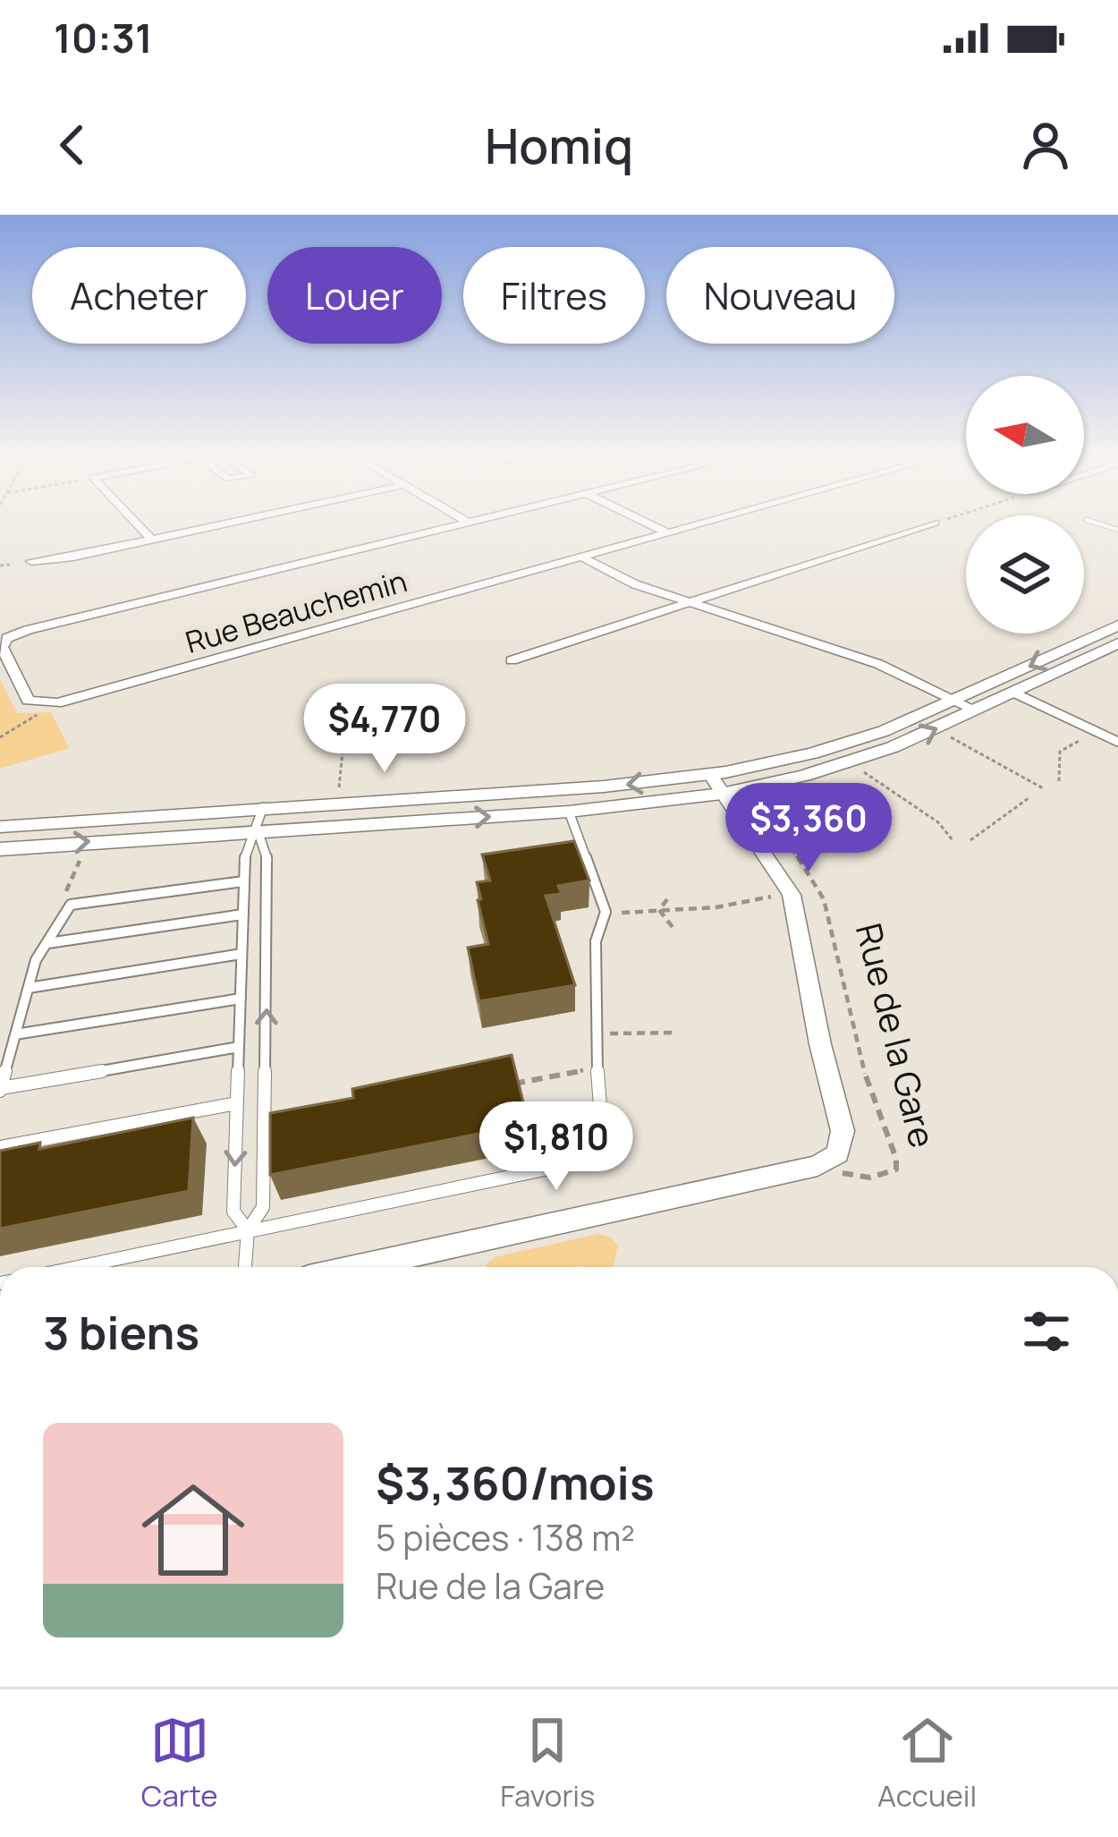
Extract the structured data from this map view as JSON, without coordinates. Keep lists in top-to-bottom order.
{
  "streets": {
    "street": ["Rue Beauchemin", "Rue de la Gare"]
  },
  "north": "left",
  "page": {
    "status": "10:31",
    "header": "Homiq",
    "chip": [
      "Acheter",
      "Louer",
      "Filtres",
      "Nouveau"
    ],
    "price": ["$4,770", "$3,360", "$1,810"],
    "heading": "3 biens",
    "list": [
      {
        "name": "$3,360/mois",
        "note": "5 pièces · 138 m² · Rue de la Gare"
      }
    ],
    "tabs": ["Carte", "Favoris", "Accueil"]
  }
}
